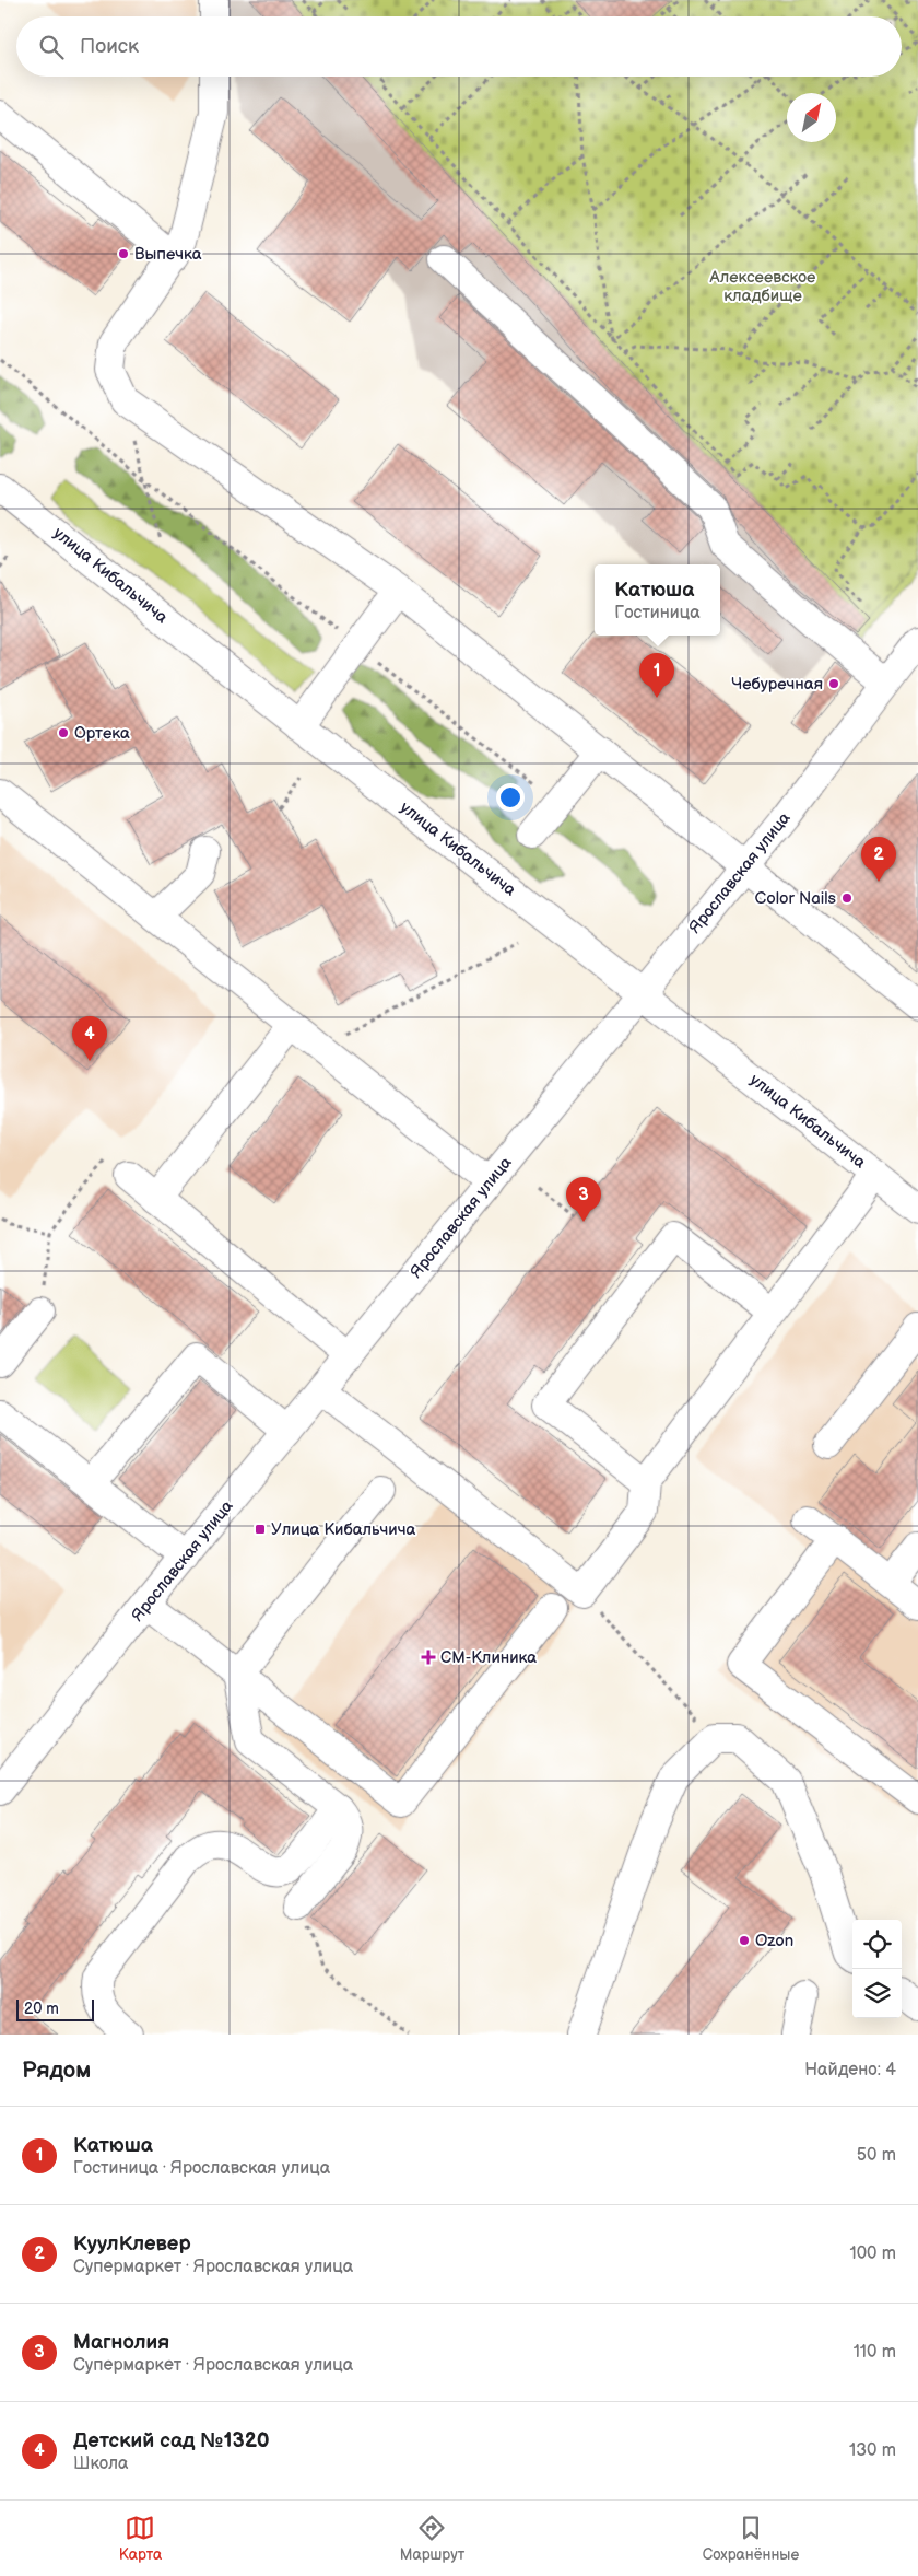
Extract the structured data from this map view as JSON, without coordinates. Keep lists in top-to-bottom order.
{
  "streets": {
    "street": ["улица Кибальчича", "Ярославская улица"]
  },
  "crossings": [
    ["улица Кибальчича", "Ярославская улица"]
  ],
  "parks": ["Алексеевское кладбище"],
  "places": {
    "other": [
      "Выпечка",
      "Чебуречная",
      "Ортека",
      "Color Nails",
      "Ozon"
    ],
    "transit": ["Улица Кибальчича"],
    "health": ["СМ-Клиника"]
  },
  "scale_bar": "20 m",
  "north": "top right",
  "page": {
    "search": "Поиск",
    "popup": ["Катюша", "Гостиница"],
    "pins": [
      "1",
      "2",
      "4",
      "3"
    ],
    "scale": "20 m",
    "heading": ["Рядом", "Найдено: 4"],
    "list": [
      {
        "mark": "1",
        "name": "Катюша",
        "note": "Гостиница · Ярославская улица",
        "value": "50 m"
      },
      {
        "mark": "2",
        "name": "КуулКлевер",
        "note": "Супермаркет · Ярославская улица",
        "value": "100 m"
      },
      {
        "mark": "3",
        "name": "Магнолия",
        "note": "Супермаркет · Ярославская улица",
        "value": "110 m"
      },
      {
        "mark": "4",
        "name": "Детский сад №1320",
        "note": "Школа",
        "value": "130 m"
      }
    ],
    "nav": ["Карта", "Маршрут", "Сохранённые"]
  }
}
